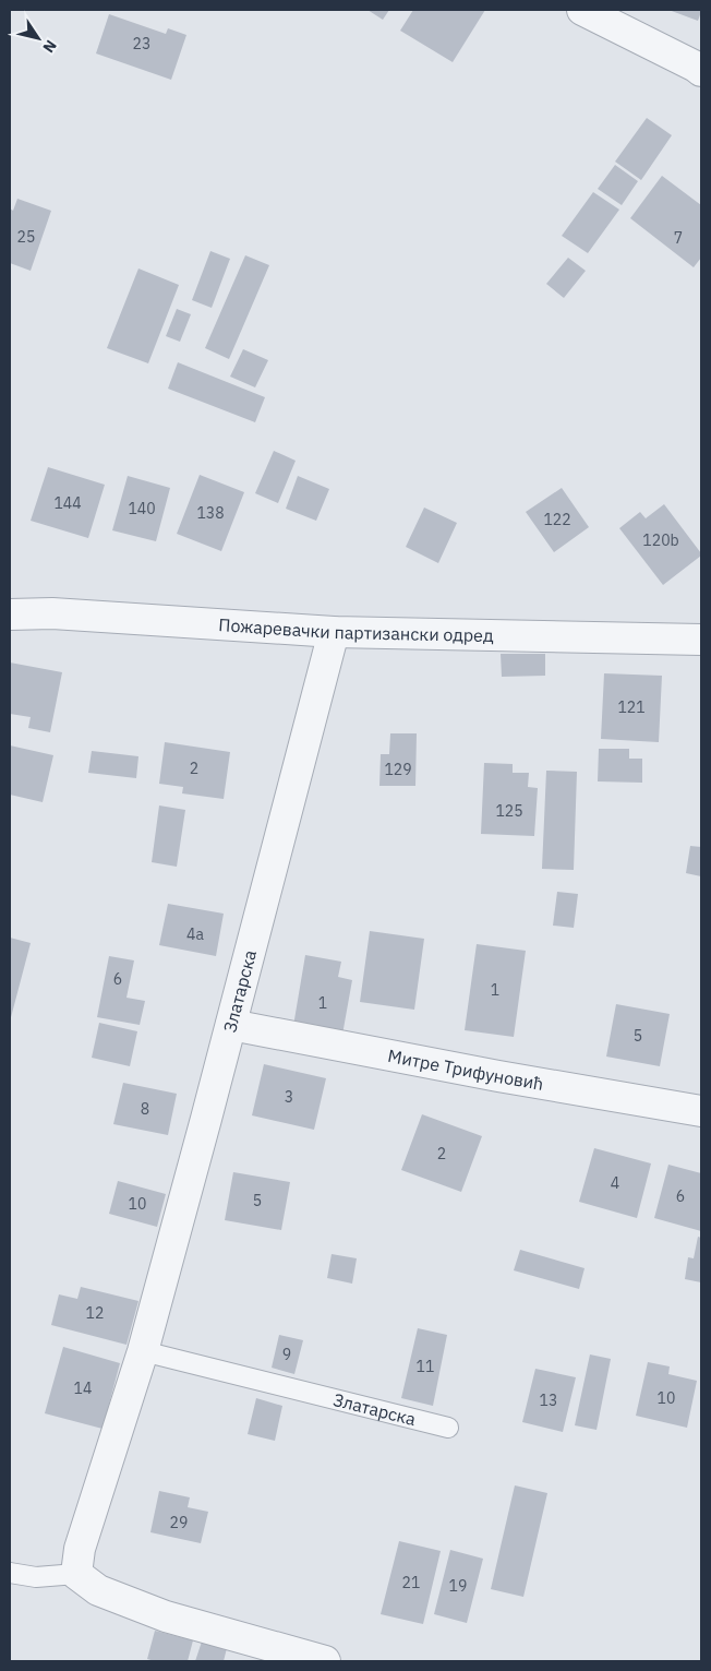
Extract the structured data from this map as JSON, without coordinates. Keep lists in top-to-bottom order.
{
  "streets": {
    "street": ["Пожаревачки партизански одред", "Златарска", "Митре Трифуновић"]
  },
  "crossings": [
    ["Пожаревачки партизански одред", "Златарска"],
    ["Златарска", "Митре Трифуновић"]
  ],
  "house_numbers": [
    "23",
    "25",
    "7",
    "144",
    "140",
    "138",
    "122",
    "120b",
    "121",
    "2",
    "129",
    "125",
    "4a",
    "6",
    "1",
    "1",
    "5",
    "3",
    "8",
    "2",
    "4",
    "6",
    "5",
    "10",
    "12",
    "9",
    "11",
    "14",
    "10",
    "13",
    "29",
    "21",
    "19"
  ],
  "north": "bottom right"
}
